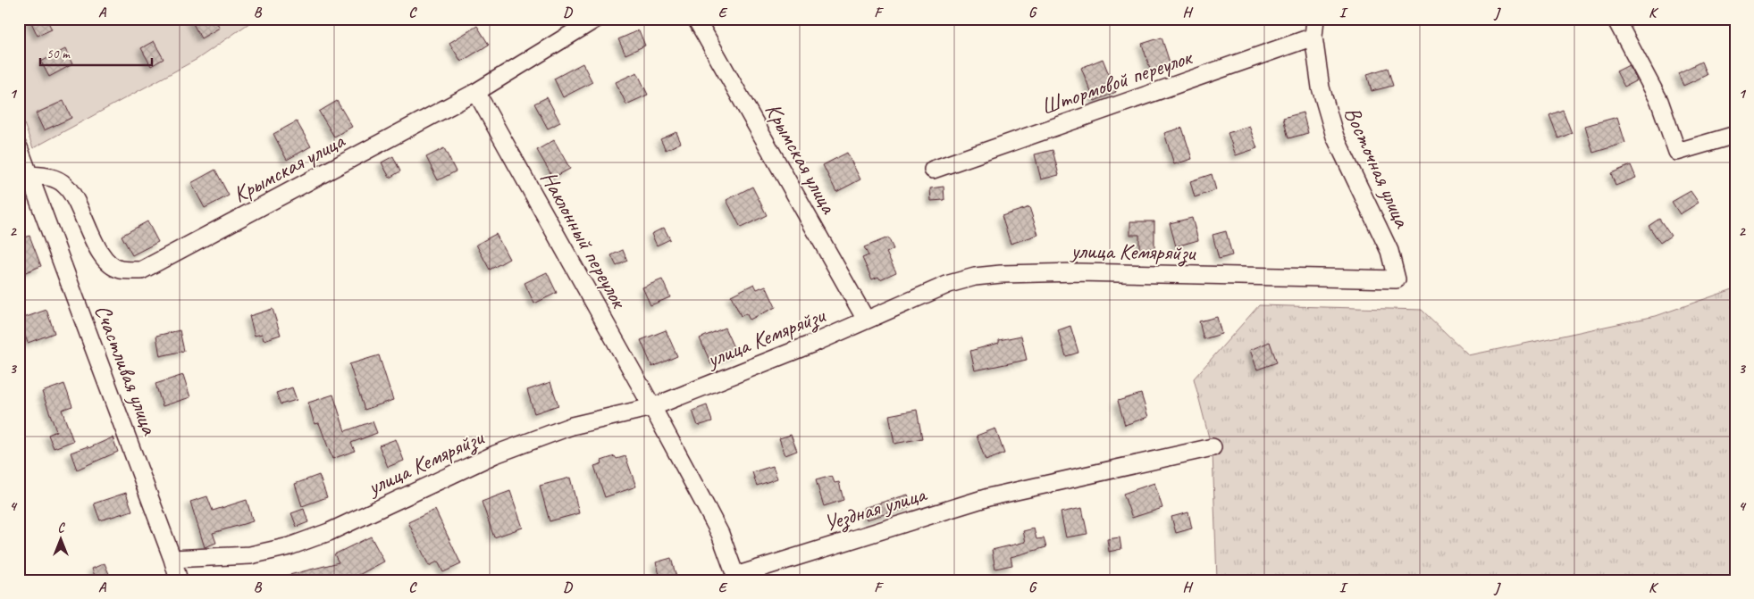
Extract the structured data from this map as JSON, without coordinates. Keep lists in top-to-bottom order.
{
  "streets": {
    "street": [
      "Штормовой переулок",
      "Крымская улица",
      "Восточная улица",
      "Наклонный переулок",
      "улица Кемяряйзи",
      "Счастливая улица",
      "Уездная улица"
    ]
  },
  "crossings": [
    ["Штормовой переулок", "Восточная улица"],
    ["Крымская улица", "Наклонный переулок"],
    ["Крымская улица", "улица Кемяряйзи"],
    ["Крымская улица", "Счастливая улица"],
    ["Восточная улица", "улица Кемяряйзи"],
    ["Наклонный переулок", "улица Кемяряйзи"],
    ["Наклонный переулок", "Уездная улица"],
    ["улица Кемяряйзи", "Счастливая улица"],
    ["улица Кемяряйзи", "Уездная улица"]
  ],
  "scale_bar": "50 m",
  "north": "top",
  "grid": {
    "columns": [
      "A",
      "B",
      "C",
      "D",
      "E",
      "F",
      "G",
      "H",
      "I",
      "J",
      "K"
    ],
    "rows": [
      "1",
      "2",
      "3",
      "4"
    ]
  }
}
